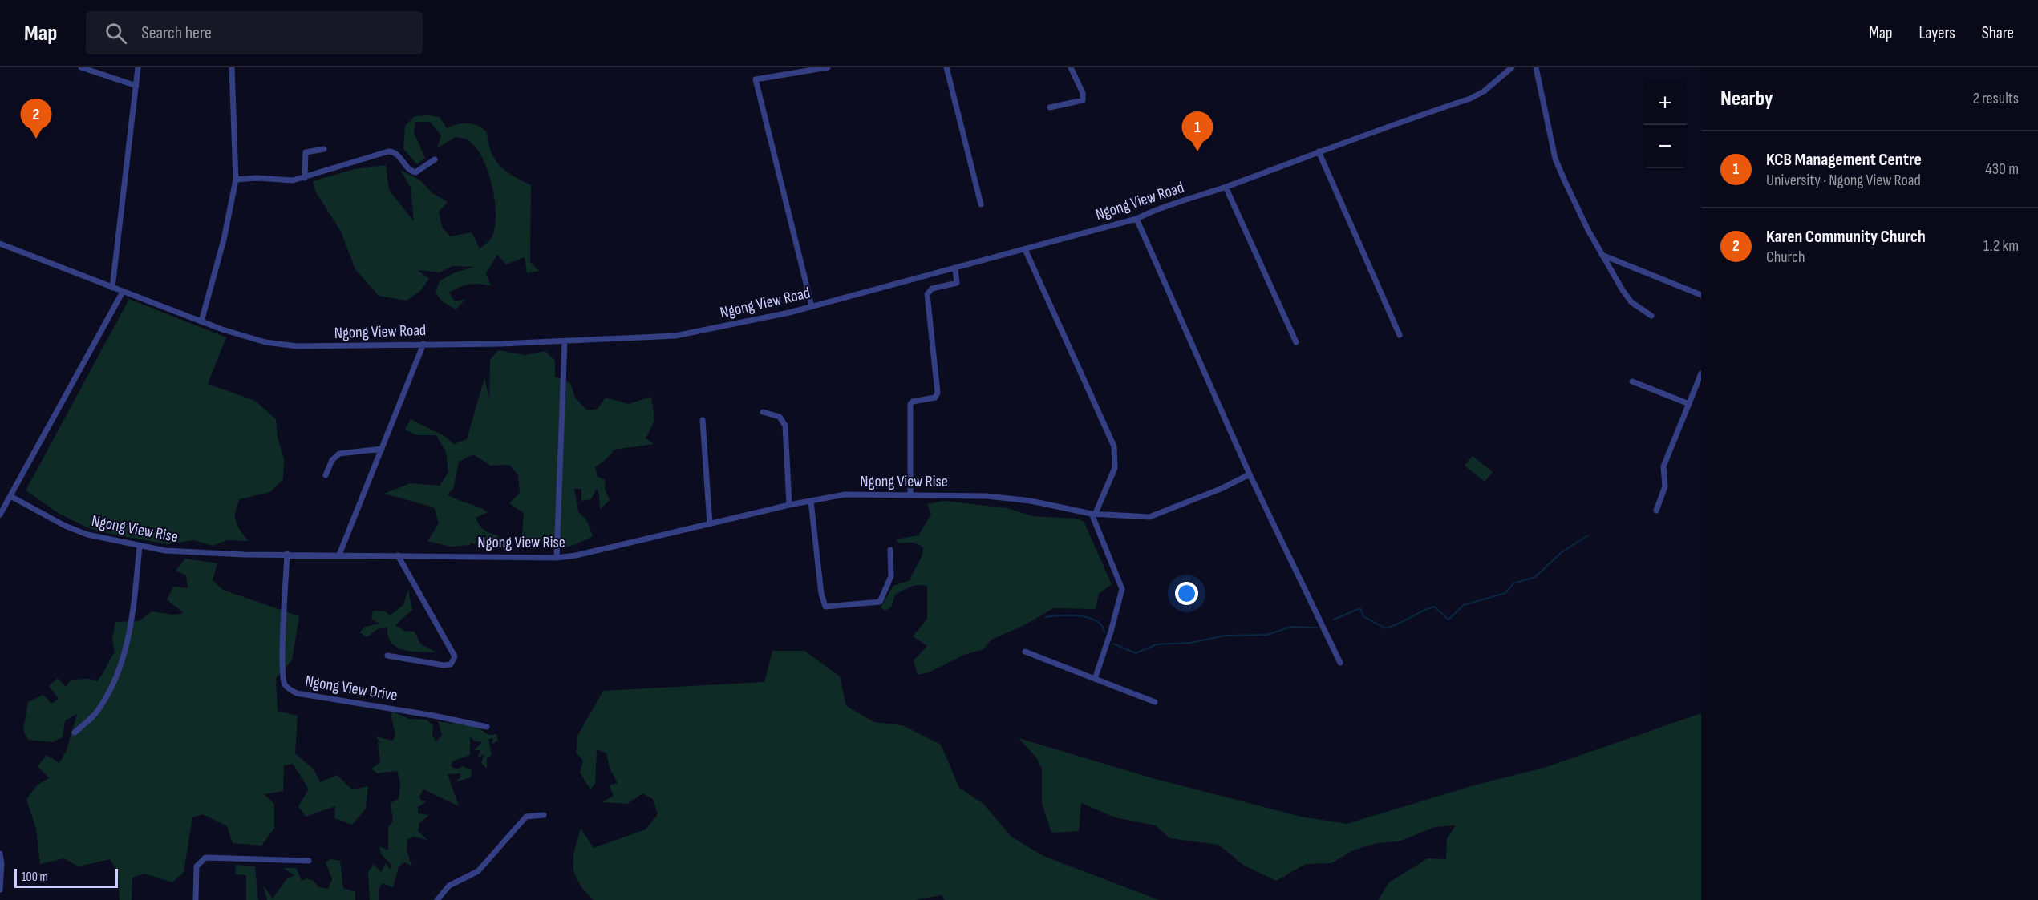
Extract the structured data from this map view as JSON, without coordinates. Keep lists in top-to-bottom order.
{
  "streets": {
    "street": ["Ngong View Road", "Ngong View Rise", "Ngong View Drive"]
  },
  "crossings": [
    ["Ngong View Rise", "Ngong View Drive"]
  ],
  "scale_bar": "100 m",
  "page": {
    "header": "Map",
    "search": "Search here",
    "nav": ["Map", "Layers", "Share"],
    "heading": ["Nearby", "2 results"],
    "map_buttons": ["+", "−"],
    "pins": ["2", "1"],
    "list": [
      {
        "mark": "1",
        "name": "KCB Management Centre",
        "note": "University · Ngong View Road",
        "value": "430 m"
      },
      {
        "mark": "2",
        "name": "Karen Community Church",
        "note": "Church",
        "value": "1.2 km"
      }
    ],
    "scale": "100 m"
  }
}
